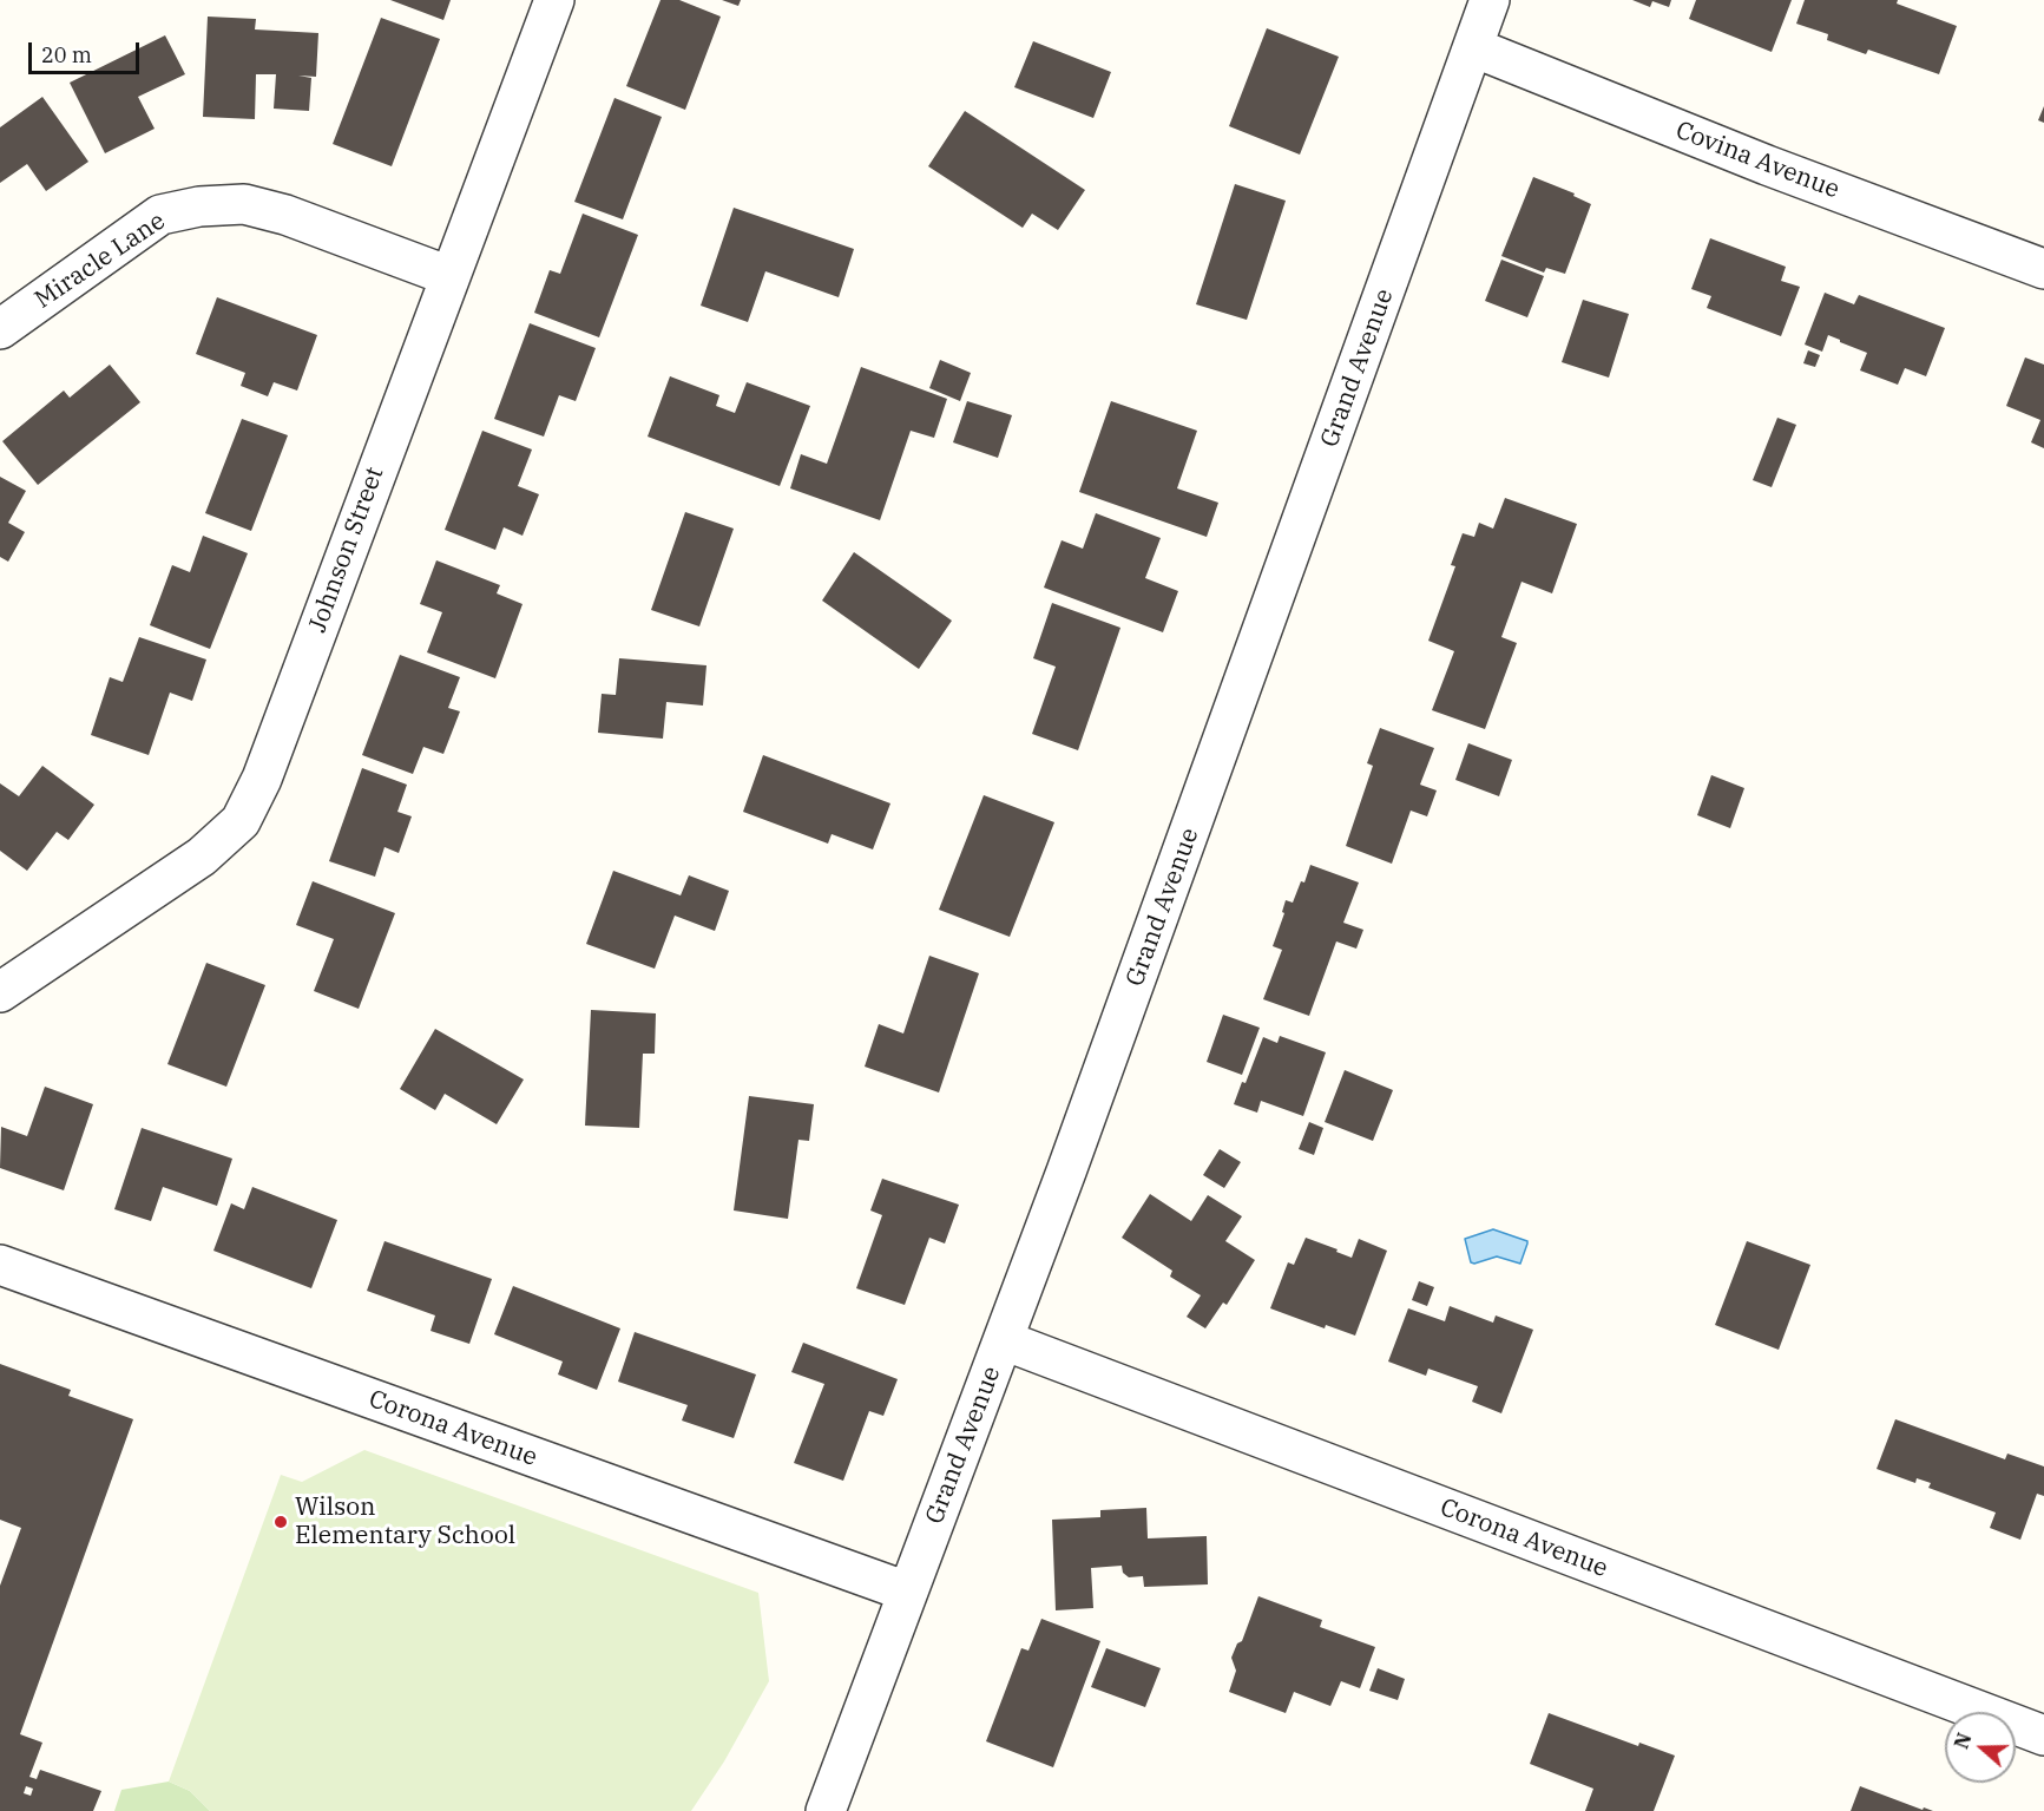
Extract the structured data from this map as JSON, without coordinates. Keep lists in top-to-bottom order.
{
  "streets": {
    "street": [
      "Covina Avenue",
      "Miracle Lane",
      "Grand Avenue",
      "Johnson Street",
      "Corona Avenue"
    ]
  },
  "crossings": [
    ["Covina Avenue", "Grand Avenue"],
    ["Miracle Lane", "Johnson Street"],
    ["Grand Avenue", "Corona Avenue"]
  ],
  "places": ["Wilson Elementary School"],
  "scale_bar": "20 m",
  "north": "left"
}
